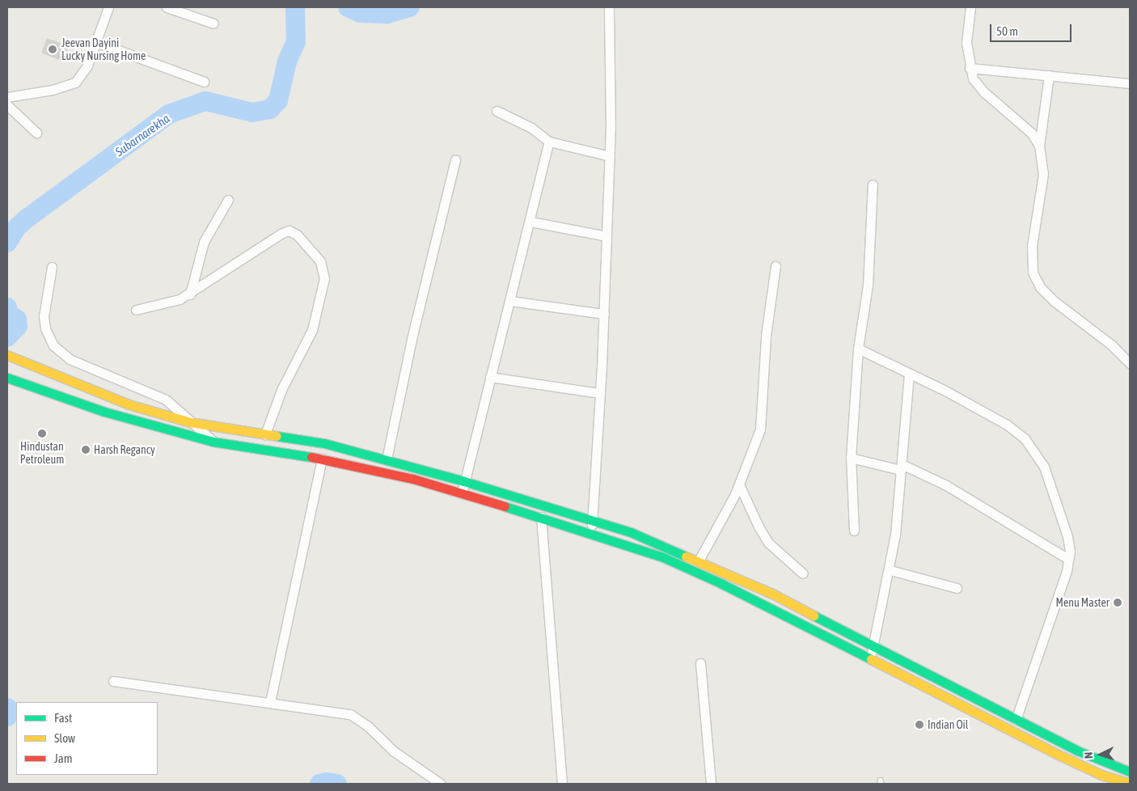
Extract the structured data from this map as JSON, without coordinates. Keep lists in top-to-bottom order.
{
  "water": ["Subarnarekha"],
  "places": [
    "Jeevan Dayini Lucky Nursing Home",
    "Hindustan Petroleum",
    "Harsh Regancy",
    "Menu Master",
    "Indian Oil"
  ],
  "legend": ["Fast", "Slow", "Jam"],
  "scale_bar": "50 m",
  "north": "left"
}
